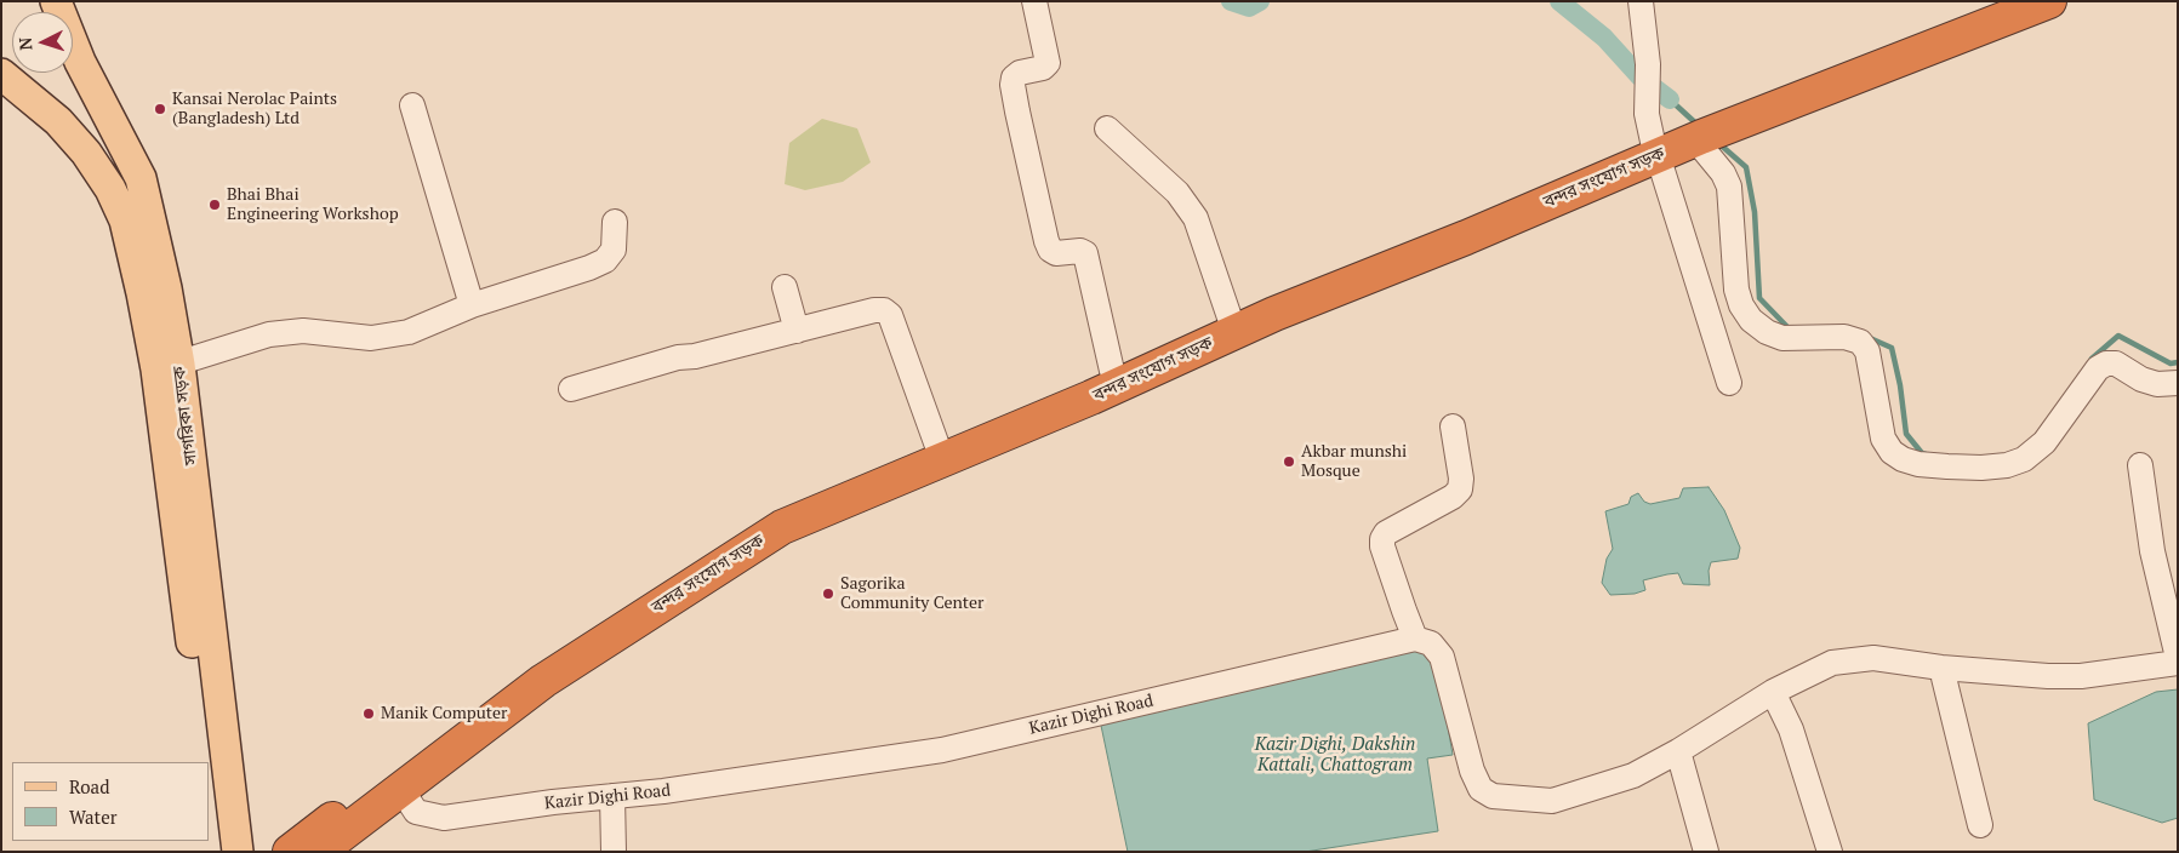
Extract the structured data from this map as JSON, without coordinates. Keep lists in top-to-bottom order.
{
  "streets": {
    "highway": ["বন্দর সংযোগ সড়ক"],
    "main road": ["সাগরিকা সড়ক"],
    "street": ["Kazir Dighi Road"]
  },
  "crossings": [
    ["বন্দর সংযোগ সড়ক", "Kazir Dighi Road"]
  ],
  "water": ["Kazir Dighi, Dakshin Kattali, Chattogram"],
  "places": [
    "Kansai Nerolac Paints (Bangladesh) Ltd",
    "Bhai Bhai Engineering Workshop",
    "Akbar munshi Mosque",
    "Sagorika Community Center",
    "Manik Computer"
  ],
  "legend": ["Road", "Water"],
  "north": "left"
}
